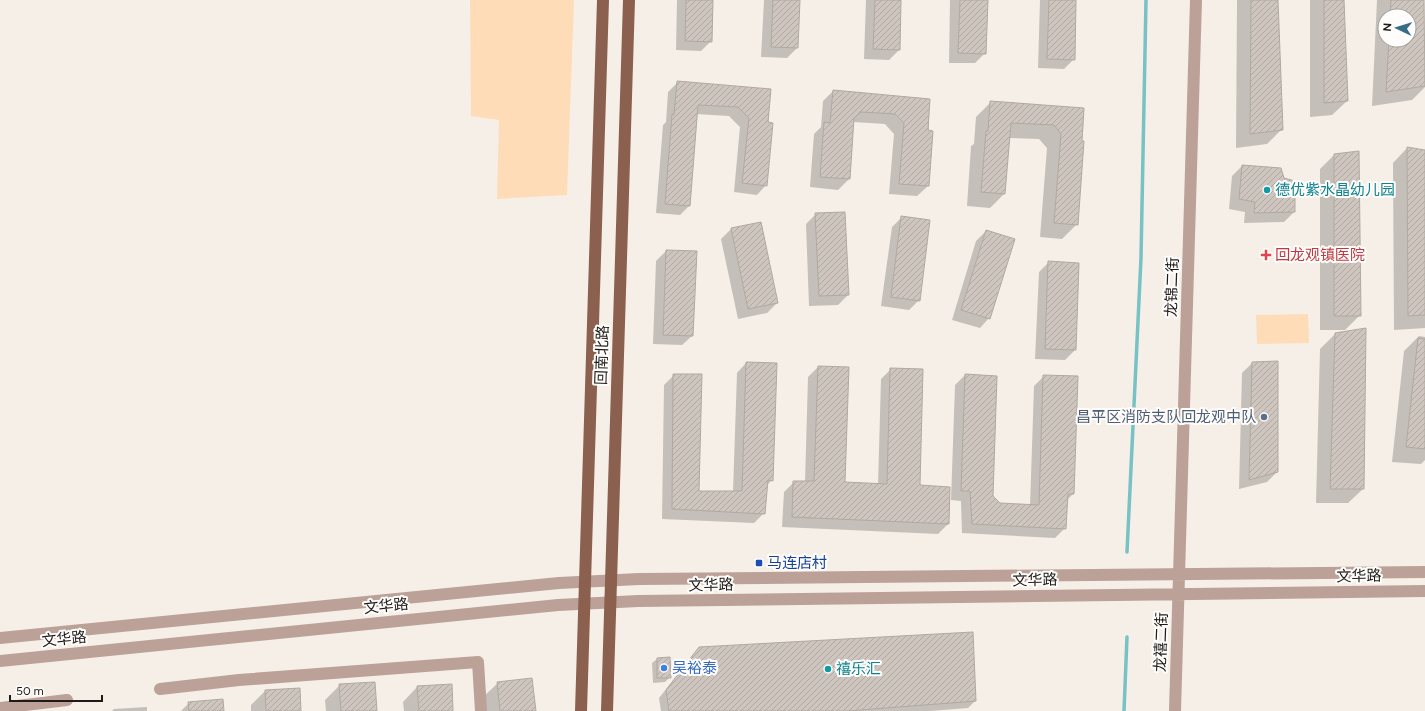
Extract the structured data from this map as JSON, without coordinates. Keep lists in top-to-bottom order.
{
  "streets": {
    "main road": ["回南北路"],
    "street": ["龙锦二街", "文华路", "龙禧二街"]
  },
  "crossings": [
    ["龙锦二街", "文华路"],
    ["龙锦二街", "龙禧二街"],
    ["回南北路", "文华路"],
    ["文华路", "龙禧二街"]
  ],
  "places": {
    "other": [
      "德优紫水晶幼儿园",
      "昌平区消防支队回龙观中队",
      "吴裕泰",
      "禧乐汇"
    ],
    "health": ["回龙观镇医院"],
    "transit": ["马连店村"]
  },
  "scale_bar": "50 m",
  "north": "left"
}
